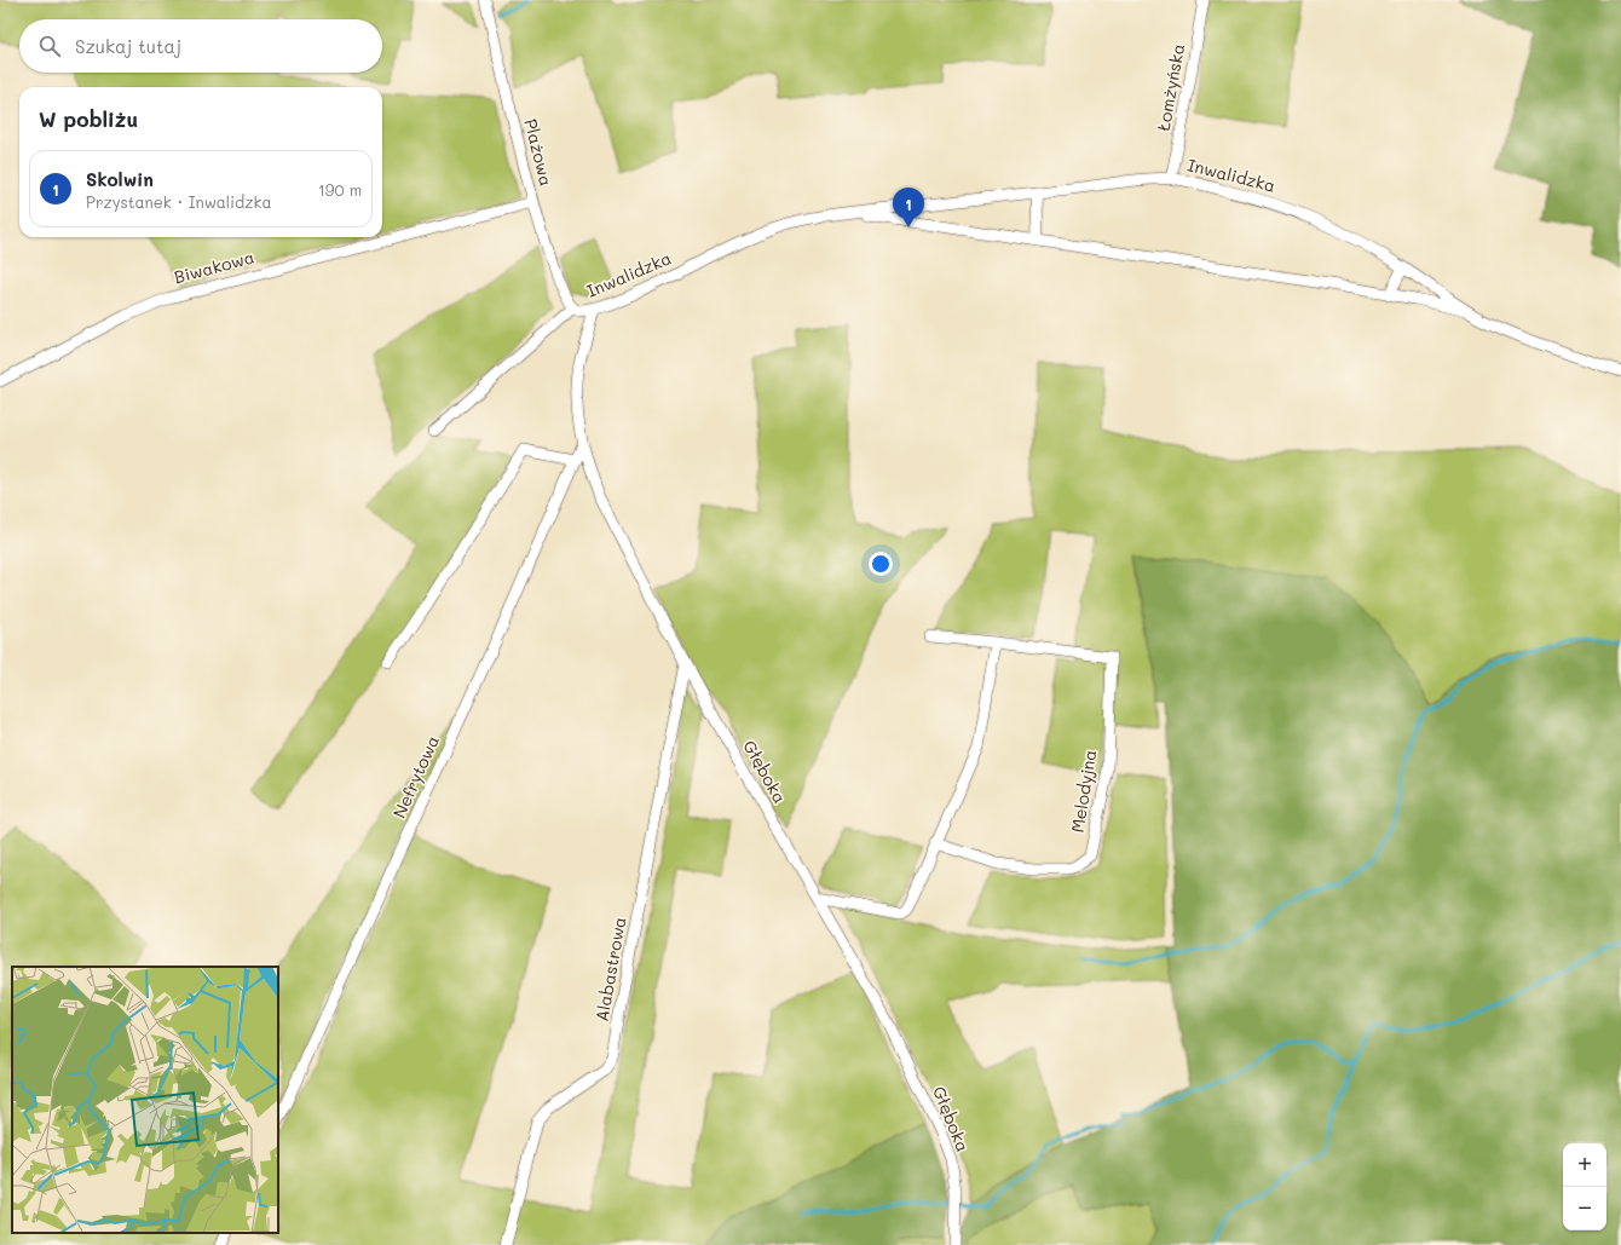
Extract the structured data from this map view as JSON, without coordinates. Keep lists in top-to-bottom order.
{
  "streets": {
    "street": [
      "Łomżyńska",
      "Plażowa",
      "Inwalidzka",
      "Biwakowa",
      "Głęboka",
      "Nefrytowa",
      "Melodyjna",
      "Alabastrowa"
    ]
  },
  "crossings": [
    ["Łomżyńska", "Inwalidzka"],
    ["Plażowa", "Inwalidzka"],
    ["Plażowa", "Biwakowa"],
    ["Inwalidzka", "Głęboka"],
    ["Głęboka", "Nefrytowa"],
    ["Głęboka", "Alabastrowa"]
  ],
  "page": {
    "search": "Szukaj tutaj",
    "heading": "W pobliżu",
    "list": [
      {
        "mark": "1",
        "name": "Skolwin",
        "note": "Przystanek · Inwalidzka",
        "value": "190 m"
      }
    ],
    "pins": "1",
    "map_buttons": ["+", "−"]
  }
}
